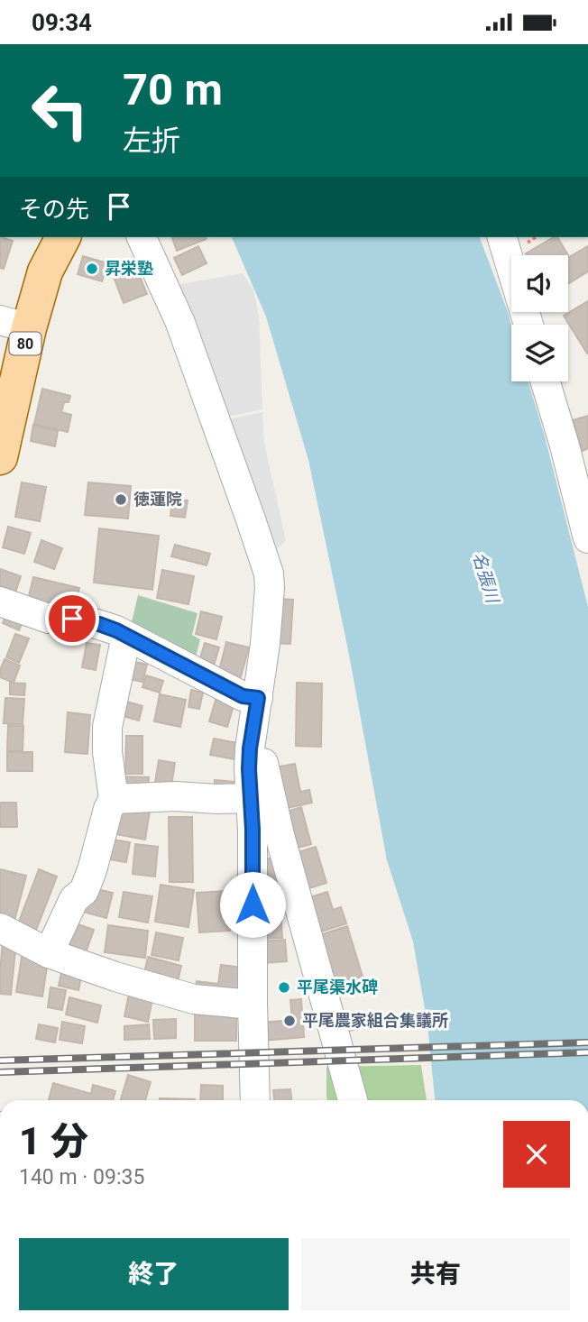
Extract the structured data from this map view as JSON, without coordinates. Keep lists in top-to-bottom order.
{
  "streets": {
    "main road": ["80"]
  },
  "water": ["名張川"],
  "places": [
    "昇栄塾",
    "徳蓮院",
    "平尾渠水碑",
    "平尾農家組合集議所"
  ],
  "page": {
    "status": "09:34",
    "turn": ["70 m", "左折"],
    "then": "その先",
    "heading": ["1 分", "140 m · 09:35"],
    "buttons": ["終了", "共有"]
  }
}
